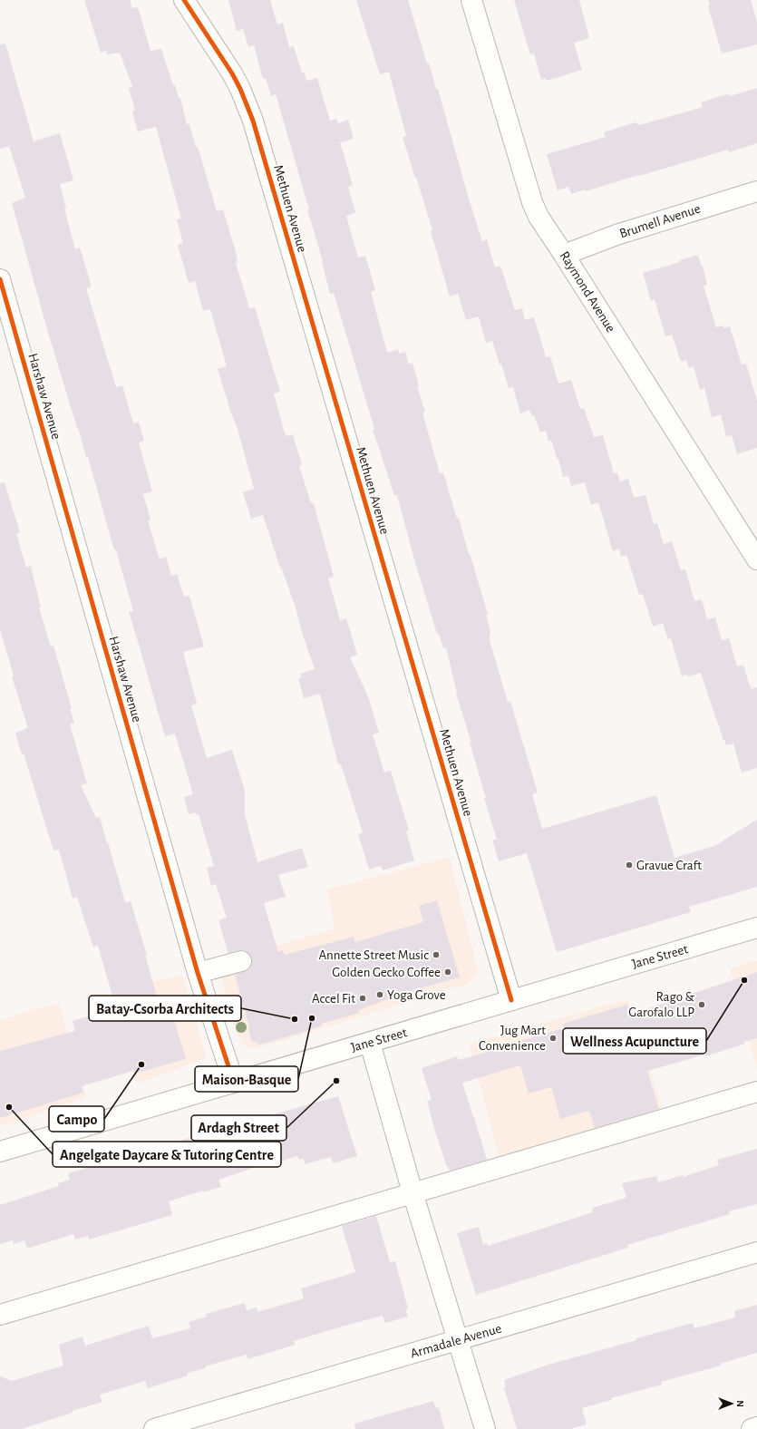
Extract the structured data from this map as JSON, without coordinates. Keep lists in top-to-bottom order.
{
  "streets": {
    "street": [
      "Methuen Avenue",
      "Brumell Avenue",
      "Raymond Avenue",
      "Harshaw Avenue",
      "Jane Street",
      "Armadale Avenue"
    ]
  },
  "crossings": [
    ["Methuen Avenue", "Jane Street"],
    ["Brumell Avenue", "Raymond Avenue"],
    ["Harshaw Avenue", "Jane Street"]
  ],
  "places": [
    "Gravue Craft",
    "Annette Street Music",
    "Golden Gecko Coffee",
    "Wellness Acupuncture",
    "Yoga Grove",
    "Accel Fit",
    "Rago & Garofalo LLP",
    "Maison-Basque",
    "Batay-Csorba Architects",
    "Jug Mart Convenience",
    "Campo",
    "Ardagh Street",
    "Angelgate Daycare & Tutoring Centre"
  ],
  "north": "right"
}
